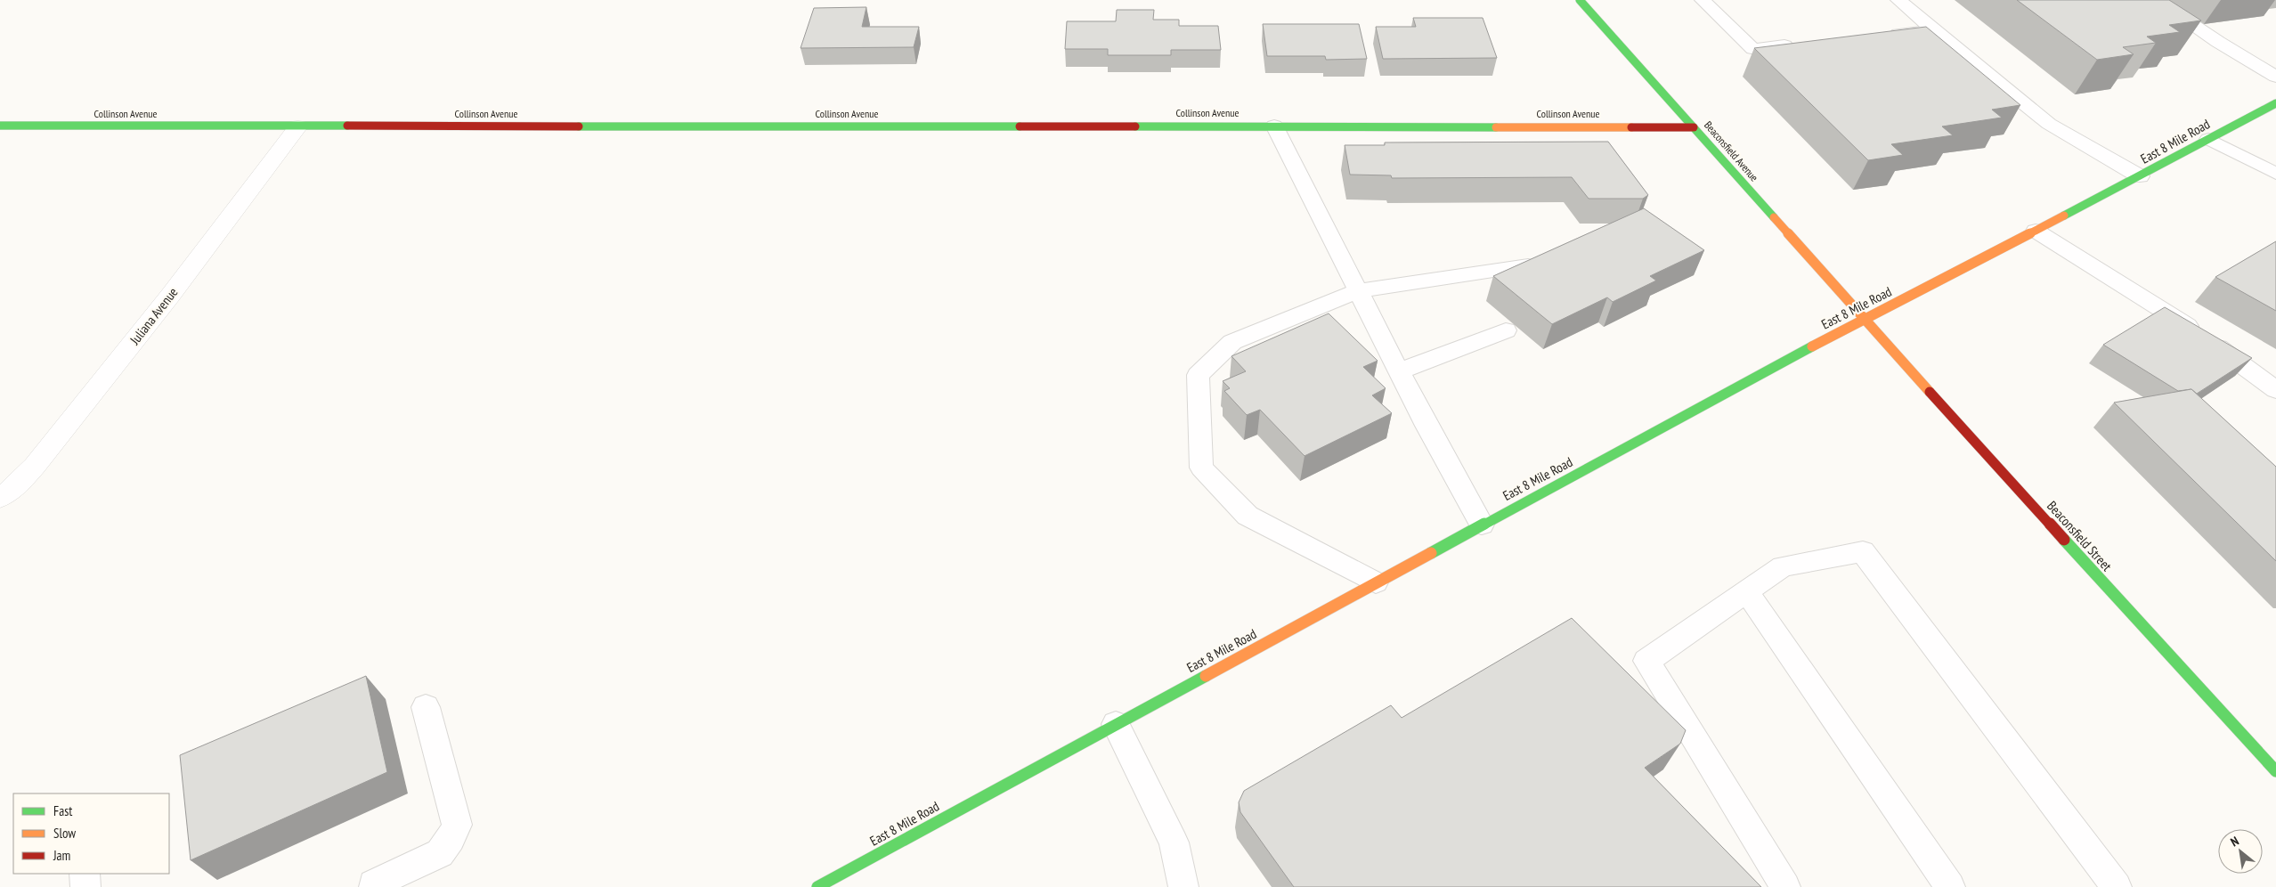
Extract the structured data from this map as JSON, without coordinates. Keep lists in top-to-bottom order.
{
  "streets": {
    "street": [
      "Collinson Avenue",
      "East 8 Mile Road",
      "Beaconsfield Avenue",
      "Juliana Avenue",
      "Beaconsfield Street"
    ]
  },
  "crossings": [
    ["Collinson Avenue", "Beaconsfield Avenue"],
    ["Collinson Avenue", "Juliana Avenue"],
    ["East 8 Mile Road", "Beaconsfield Avenue"],
    ["East 8 Mile Road", "Beaconsfield Street"],
    ["Beaconsfield Avenue", "Beaconsfield Street"]
  ],
  "legend": ["Fast", "Slow", "Jam"],
  "north": "top left"
}
